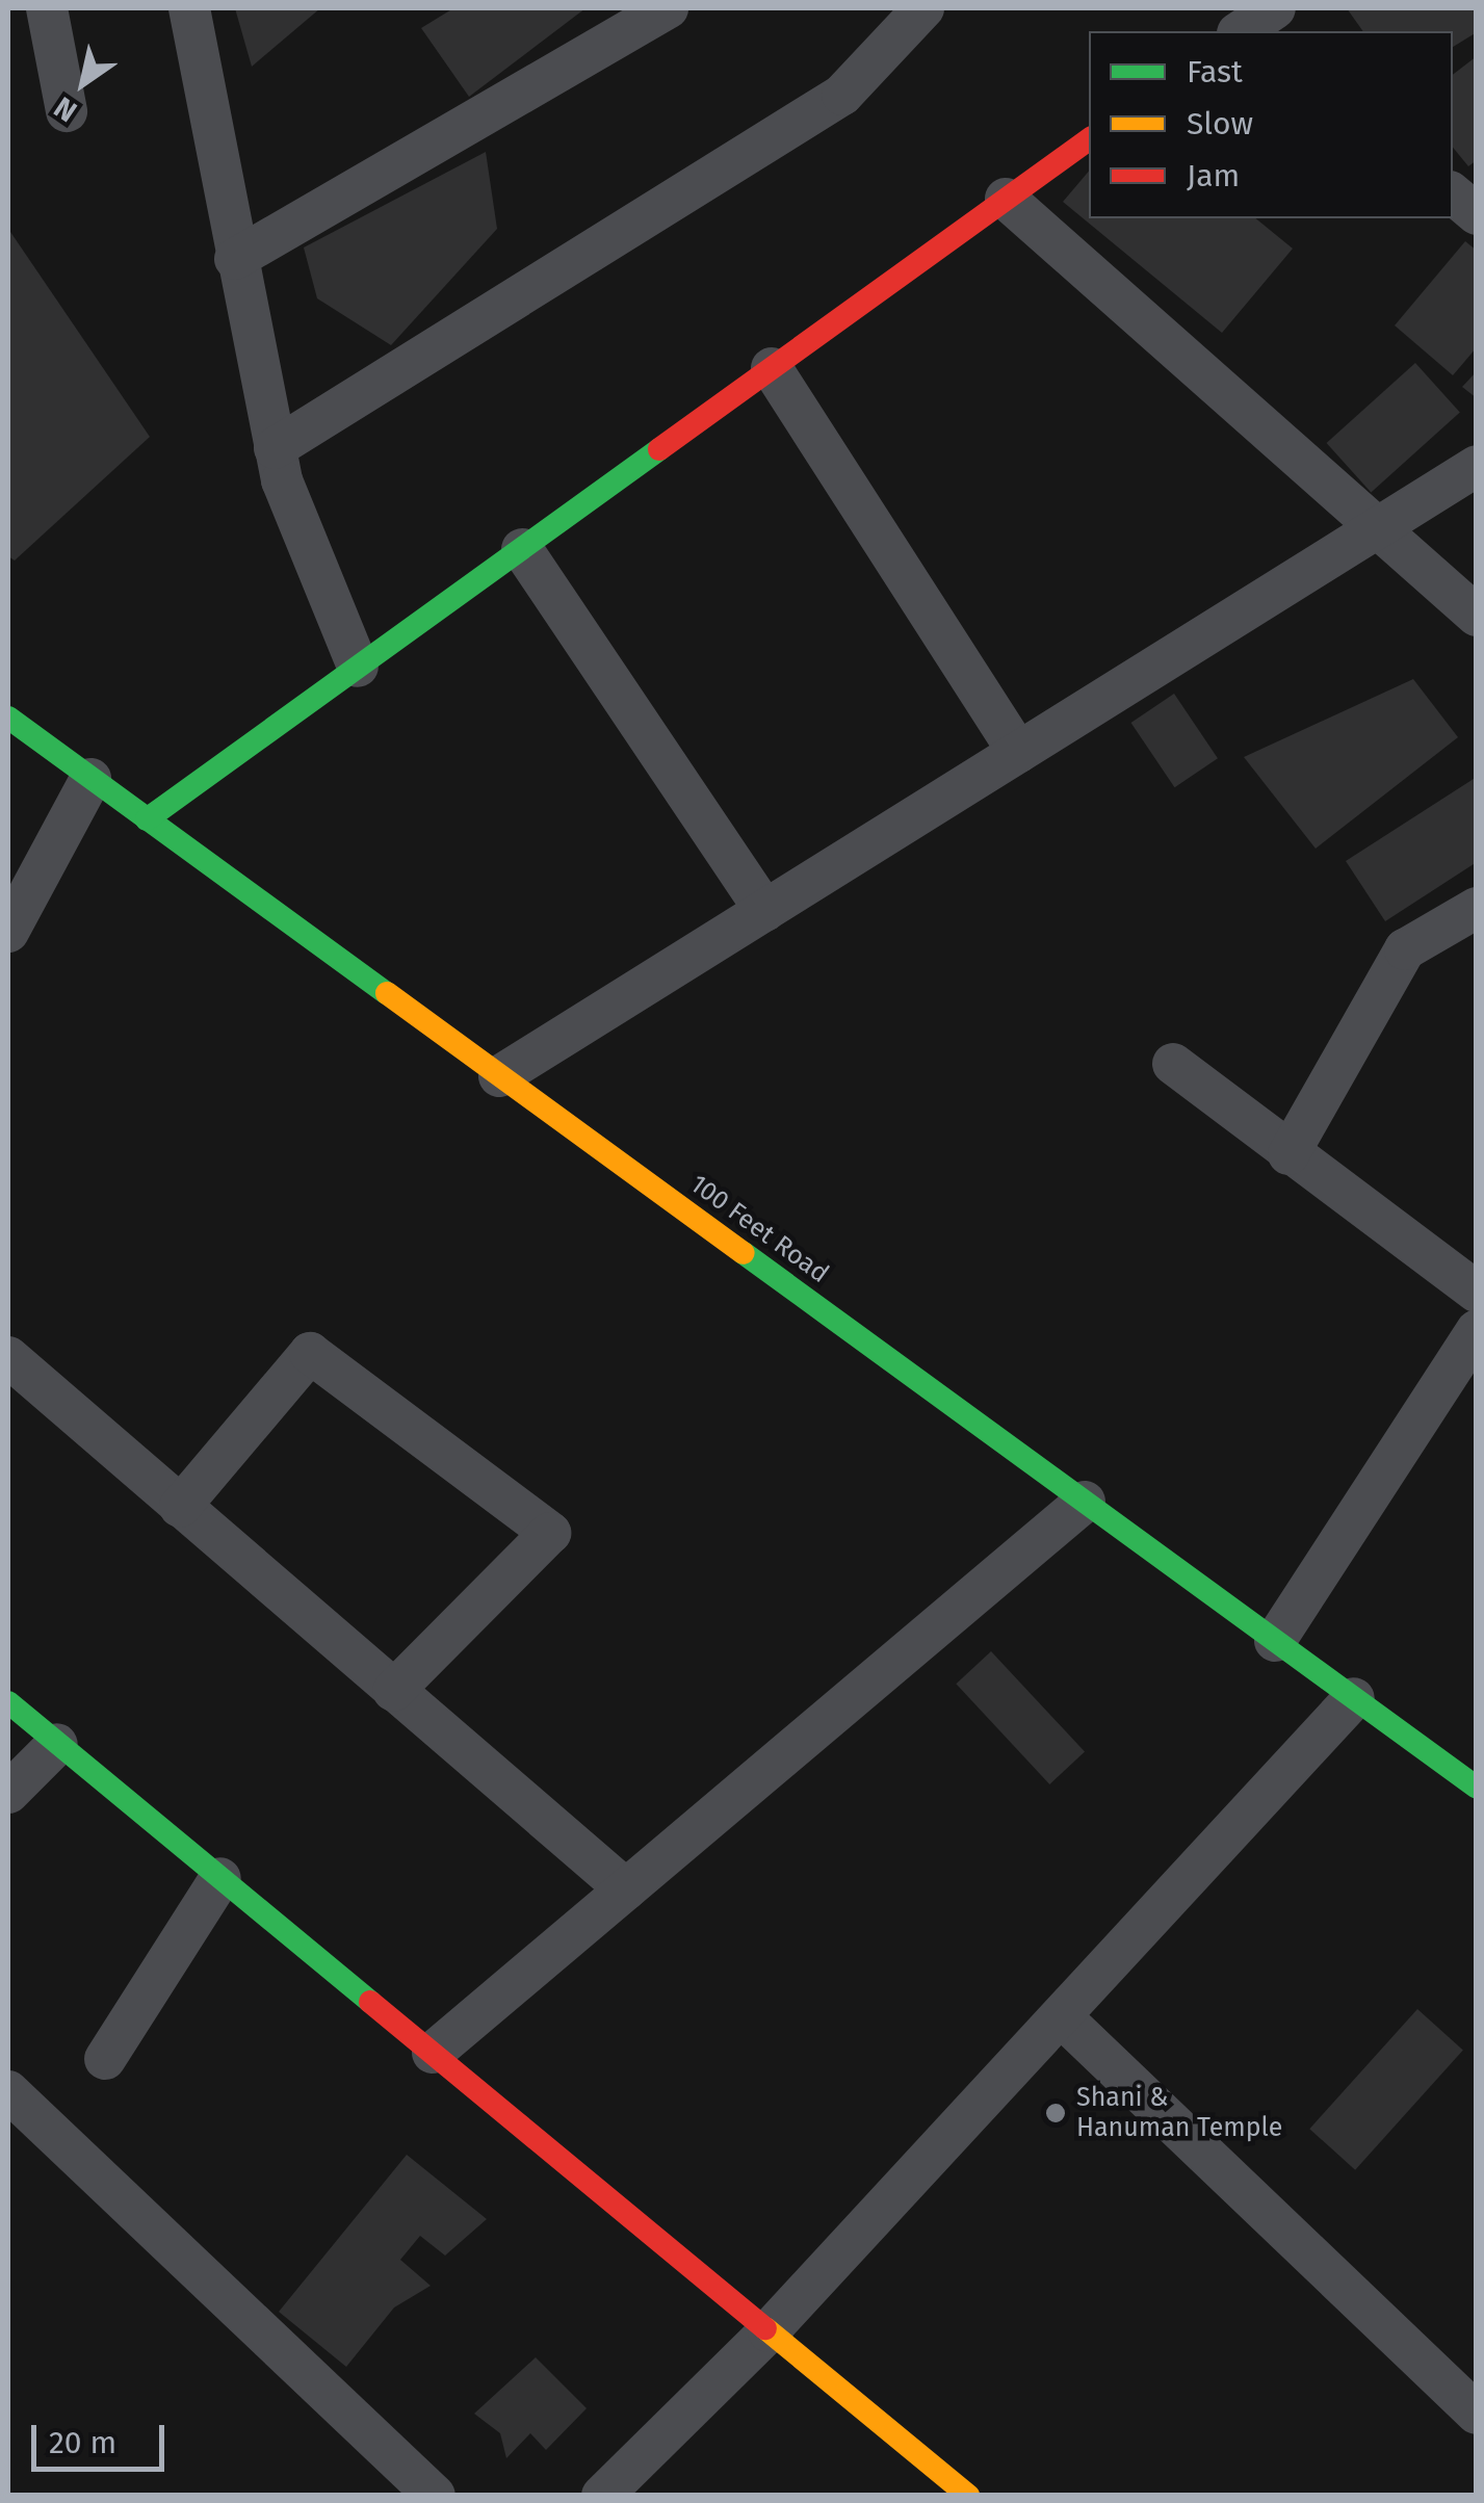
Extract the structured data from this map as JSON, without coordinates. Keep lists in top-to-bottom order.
{
  "streets": {
    "street": ["100 Feet Road"]
  },
  "places": ["Shani & Hanuman Temple"],
  "legend": ["Fast", "Slow", "Jam"],
  "scale_bar": "20 m",
  "north": "bottom left"
}
